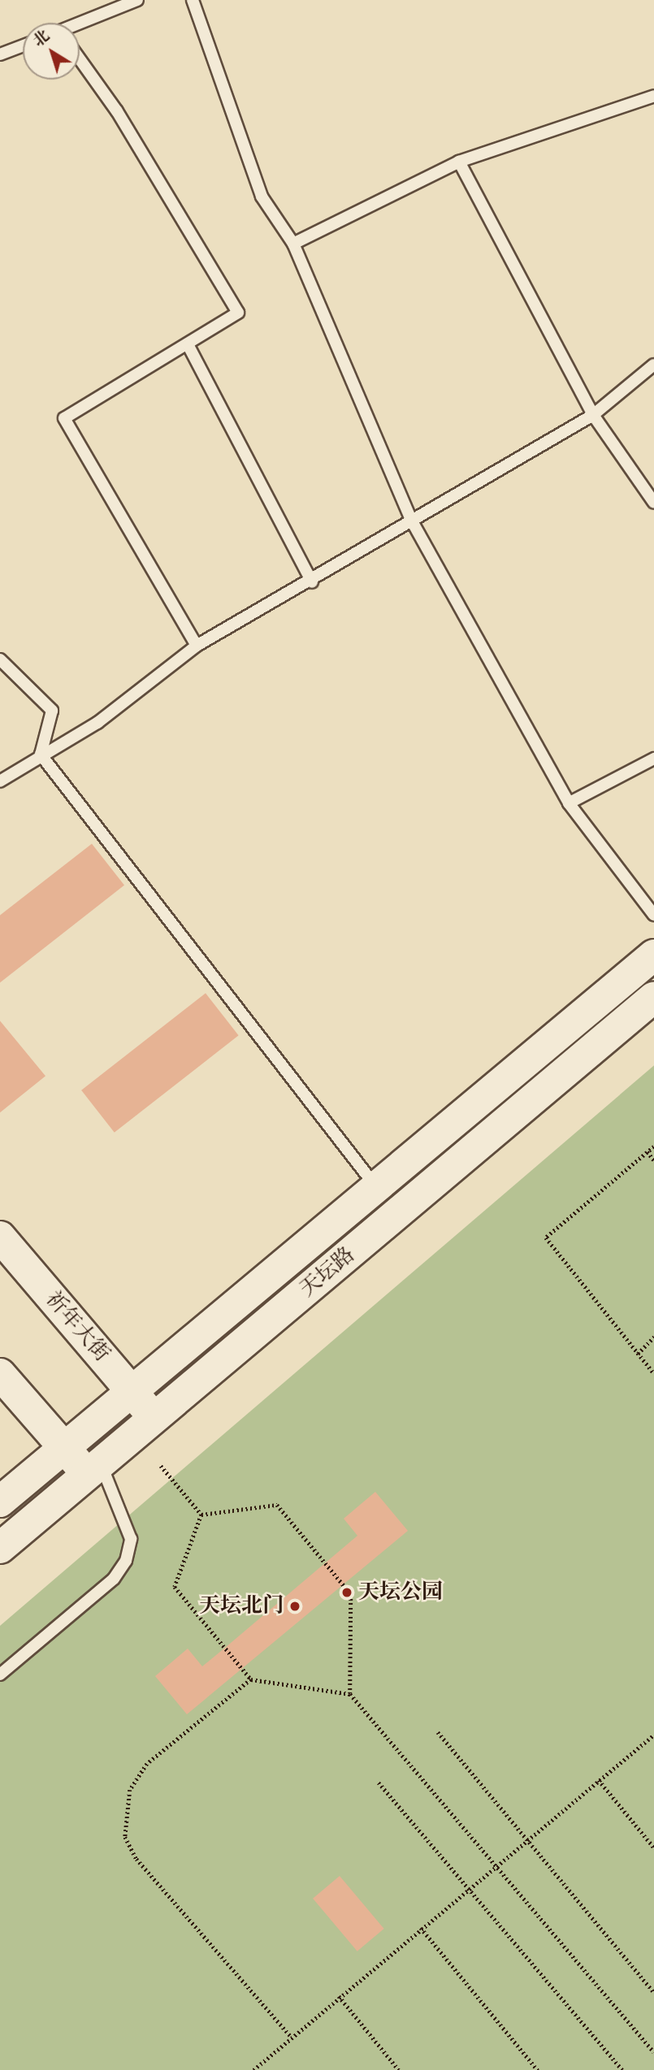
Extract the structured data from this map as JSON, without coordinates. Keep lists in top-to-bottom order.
{
  "streets": {
    "street": ["天坛路", "祈年大街"]
  },
  "crossings": [
    ["天坛路", "祈年大街"]
  ],
  "places": ["天坛公园", "天坛北门"],
  "north": "top left"
}
